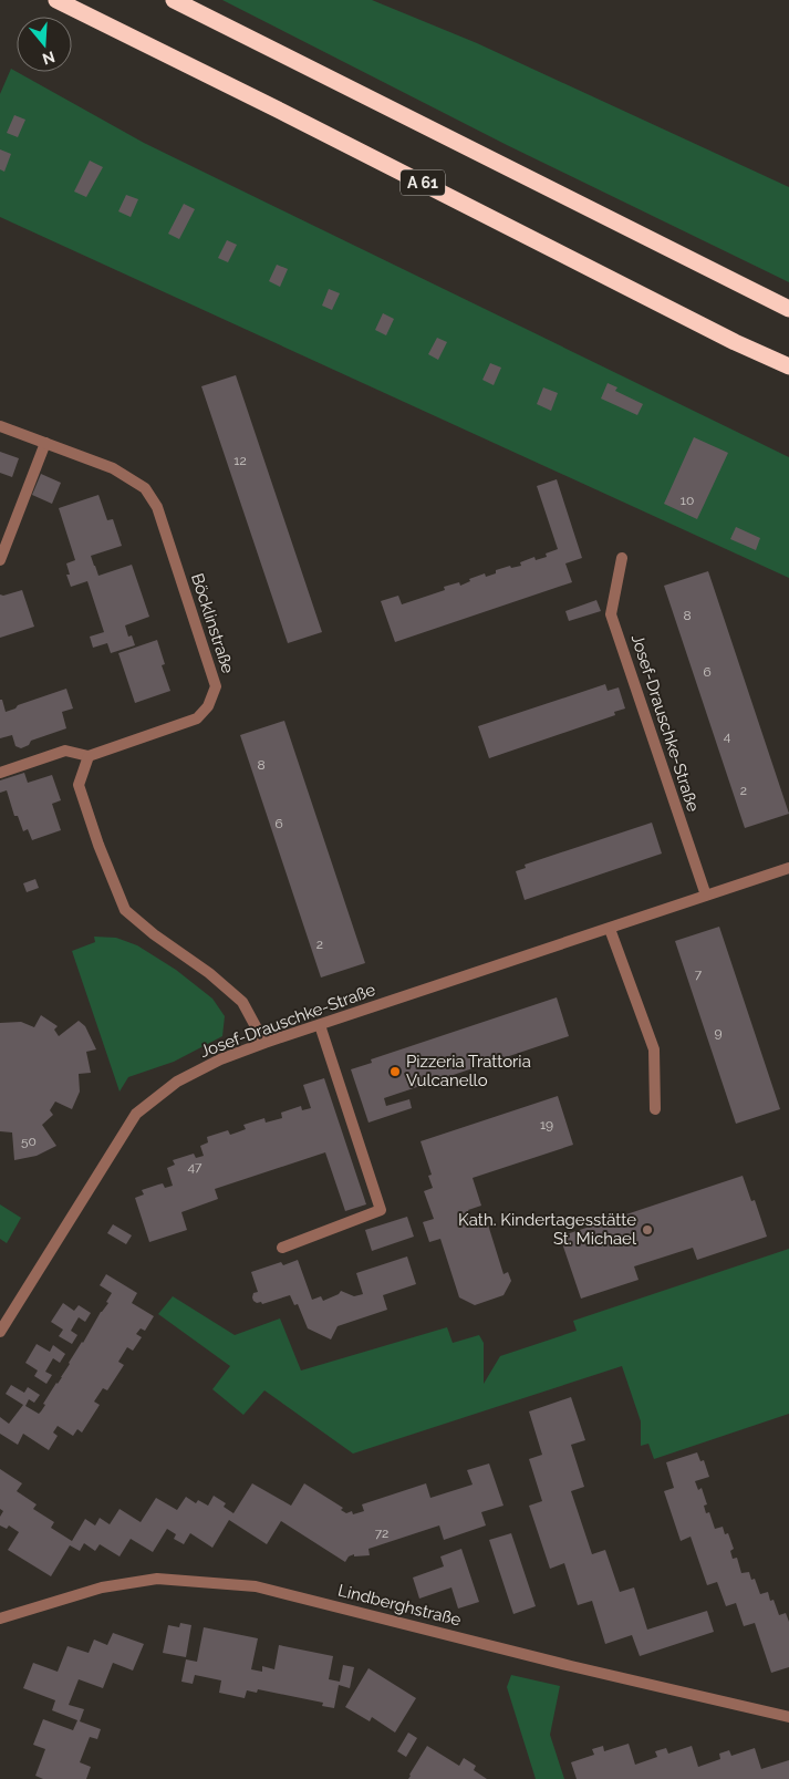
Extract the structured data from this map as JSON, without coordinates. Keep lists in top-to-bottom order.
{
  "streets": {
    "highway": ["A 61"],
    "street": ["Böcklinstraße", "Josef-Drauschke-Straße", "Lindberghstraße"]
  },
  "places": ["Pizzeria Trattoria Vulcanello", "Kath. Kindertagesstätte St. Michael"],
  "house_numbers": [
    "12",
    "10",
    "8",
    "6",
    "4",
    "8",
    "2",
    "6",
    "2",
    "7",
    "9",
    "19",
    "50",
    "47",
    "72"
  ],
  "north": "bottom"
}
